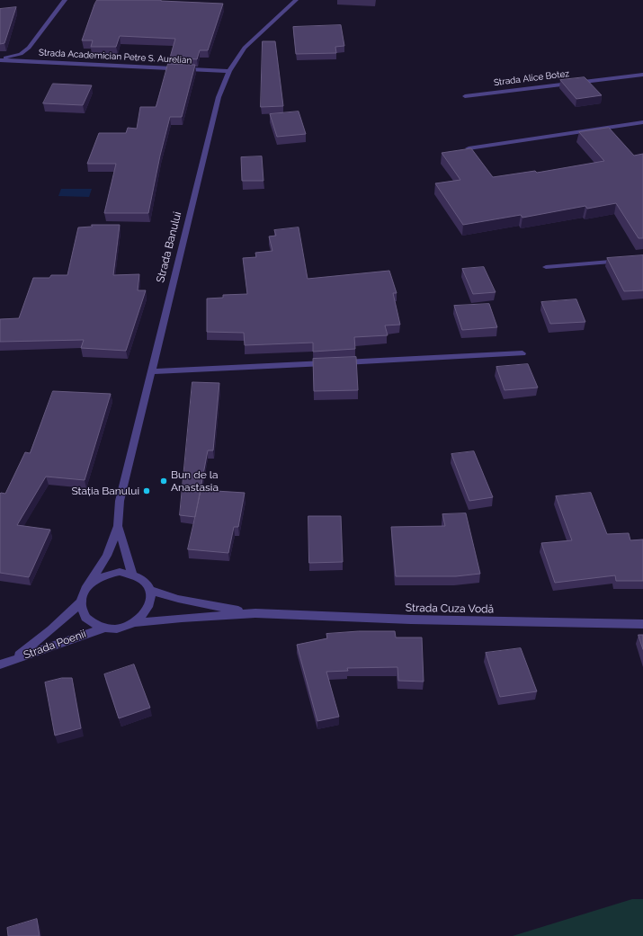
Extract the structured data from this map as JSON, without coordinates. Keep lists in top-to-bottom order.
{
  "streets": {
    "street": [
      "Strada Academician Petre S. Aurelian",
      "Strada Alice Botez",
      "Strada Banului",
      "Strada Cuza Vodă",
      "Strada Poenii"
    ]
  },
  "crossings": [
    ["Strada Academician Petre S. Aurelian", "Strada Banului"],
    ["Strada Banului", "Strada Cuza Vodă"],
    ["Strada Banului", "Strada Poenii"],
    ["Strada Cuza Vodă", "Strada Poenii"]
  ],
  "places": ["Bun de la Anastasia", "Stația Banului"]
}
